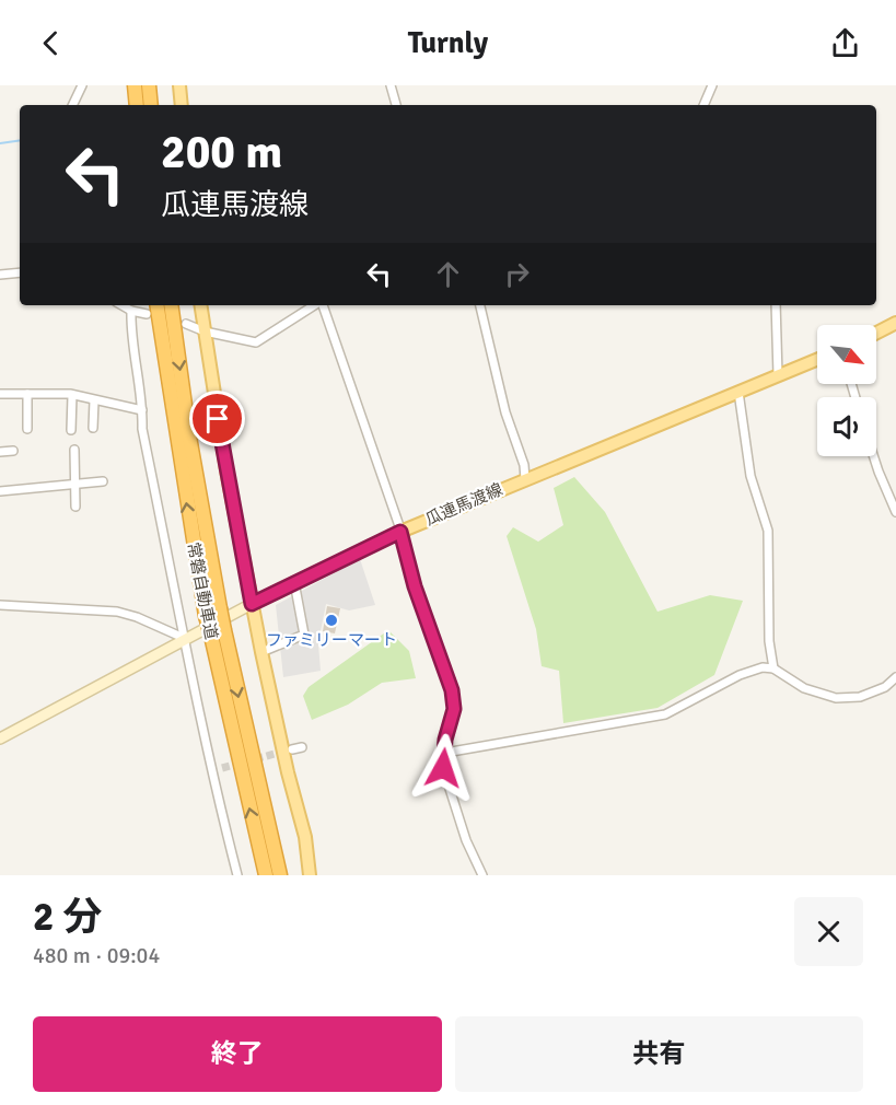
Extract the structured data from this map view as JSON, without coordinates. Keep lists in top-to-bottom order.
{
  "streets": {
    "highway": ["常磐自動車道"],
    "main road": ["瓜連馬渡線"]
  },
  "places": ["ファミリーマート"],
  "north": "bottom right",
  "page": {
    "header": "Turnly",
    "turn": ["200 m", "瓜連馬渡線"],
    "heading": ["2 分", "480 m · 09:04"],
    "buttons": ["終了", "共有"]
  }
}
